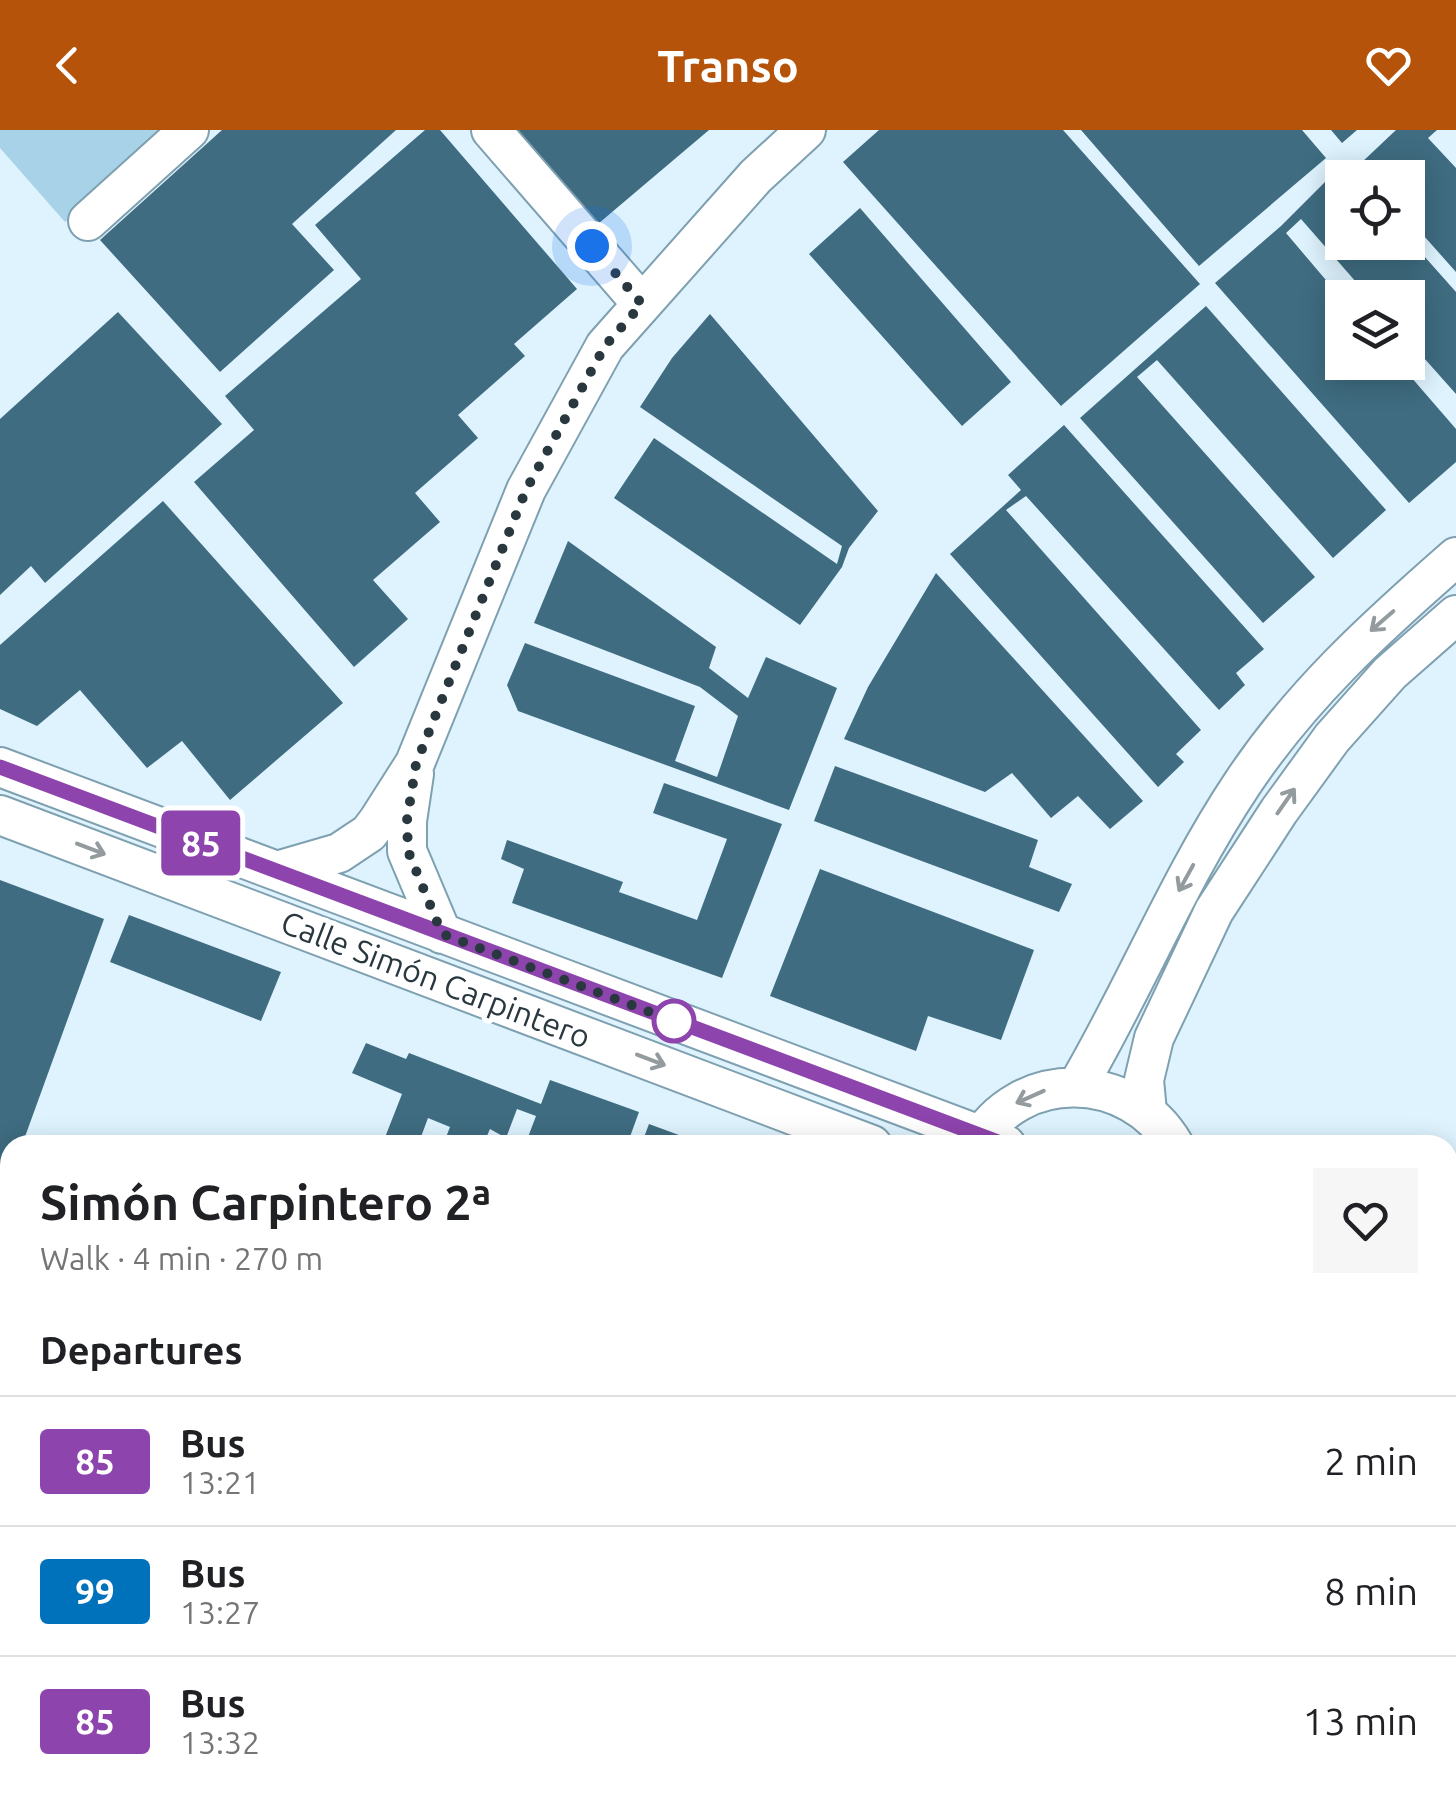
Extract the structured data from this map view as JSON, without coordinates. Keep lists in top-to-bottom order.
{
  "streets": {
    "street": ["Calle Simón Carpintero"]
  },
  "lines": ["bus line 85"],
  "page": {
    "header": "Transo",
    "on_map": "85",
    "heading": [
      ["Simón Carpintero 2ª", "Walk · 4 min · 270 m"],
      "Departures"
    ],
    "list": [
      {
        "mark": "85",
        "name": "Bus",
        "note": "13:21",
        "value": "2 min"
      },
      {
        "mark": "99",
        "name": "Bus",
        "note": "13:27",
        "value": "8 min"
      },
      {
        "mark": "85",
        "name": "Bus",
        "note": "13:32",
        "value": "13 min"
      }
    ]
  }
}
